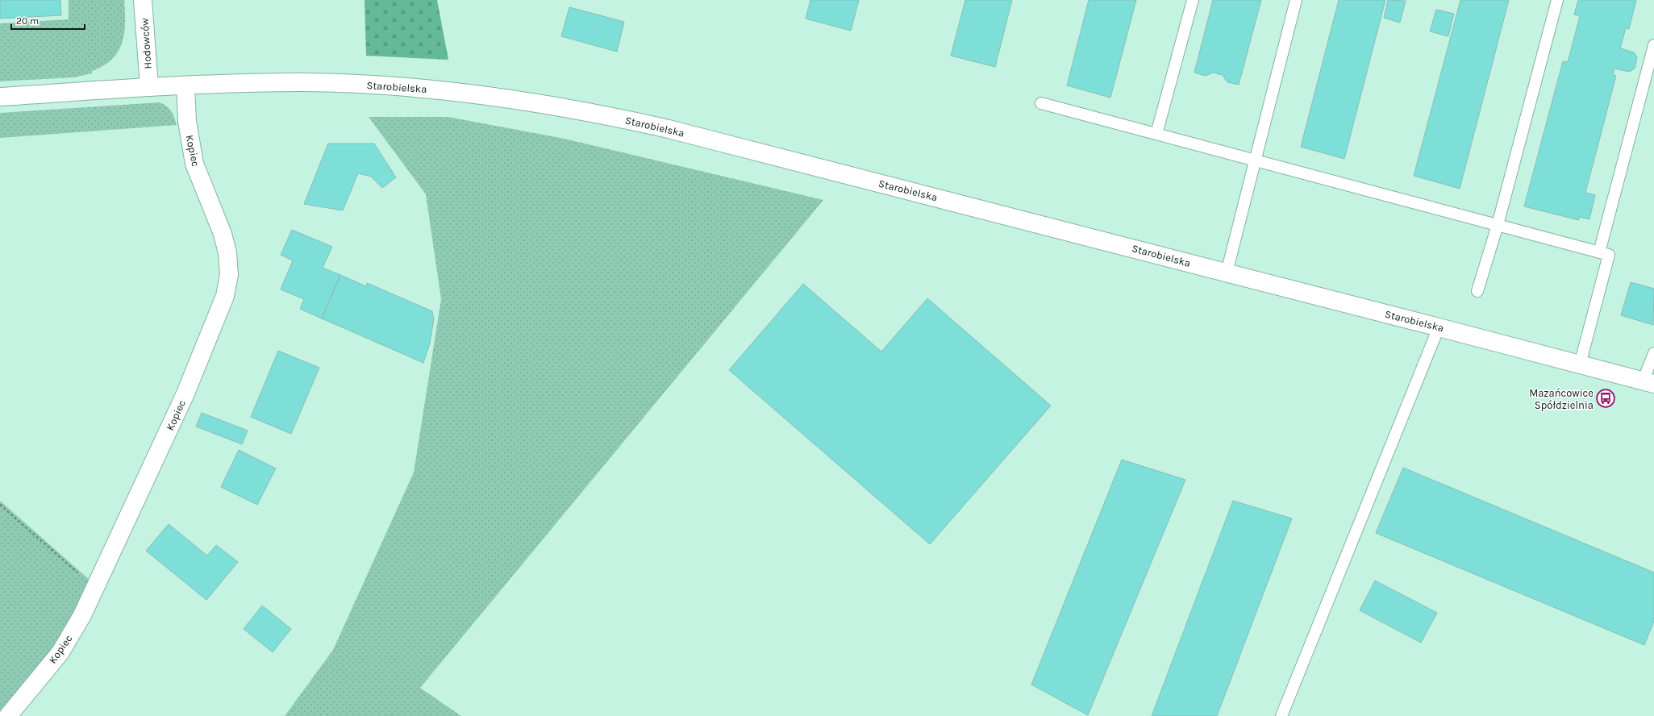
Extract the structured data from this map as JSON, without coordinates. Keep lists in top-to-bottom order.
{
  "streets": {
    "street": ["Hodowców", "Starobielska", "Kopiec"]
  },
  "crossings": [
    ["Hodowców", "Starobielska"],
    ["Starobielska", "Kopiec"]
  ],
  "places": {
    "bus stop": ["Mazańcowice Spółdzielnia"]
  },
  "scale_bar": "20 m"
}
